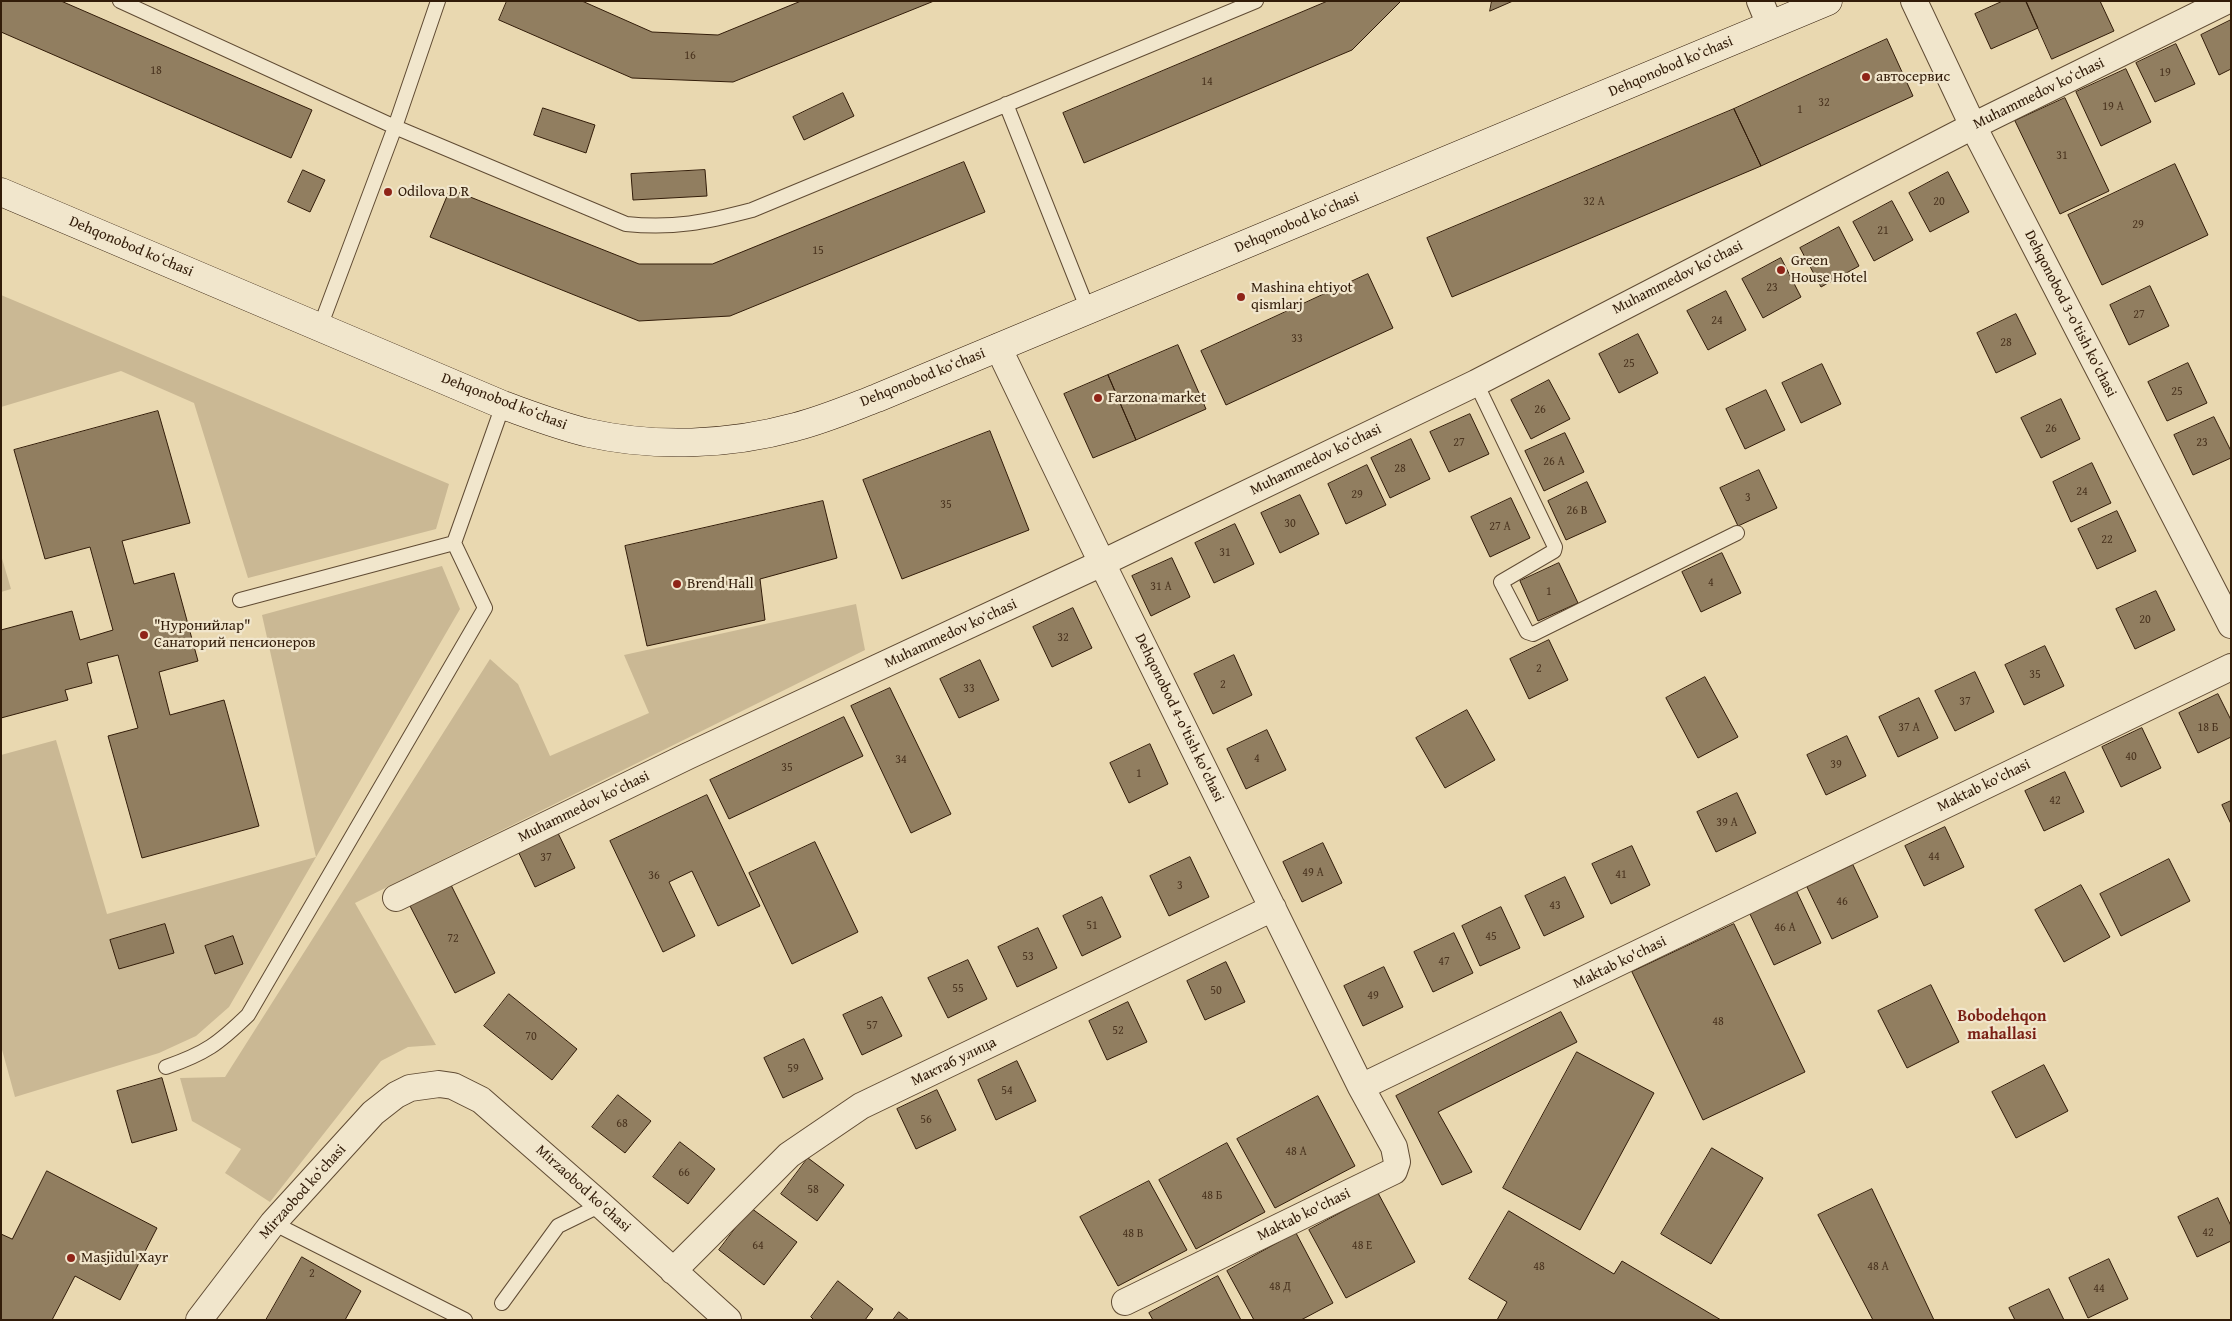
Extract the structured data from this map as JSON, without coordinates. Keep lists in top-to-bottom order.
{
  "streets": {
    "main road": ["Dehqonobod koʻchasi"],
    "street": [
      "Muhammedov koʻchasi",
      "Dehqonobod 3-o'tish ko'chasi",
      "Dehqonobod 4-o'tish ko'chasi",
      "Maktab ko'chasi",
      "Мактаб улица",
      "Mirzaobod ko'chasi",
      "Mirzaobod koʻchasi"
    ]
  },
  "crossings": [
    ["Dehqonobod koʻchasi", "Dehqonobod 4-o'tish ko'chasi"],
    ["Muhammedov koʻchasi", "Dehqonobod 3-o'tish ko'chasi"],
    ["Muhammedov koʻchasi", "Dehqonobod 4-o'tish ko'chasi"],
    ["Dehqonobod 4-o'tish ko'chasi", "Maktab ko'chasi"],
    ["Dehqonobod 4-o'tish ko'chasi", "Мактаб улица"],
    ["Мактаб улица", "Mirzaobod ko'chasi"],
    ["Mirzaobod ko'chasi", "Mirzaobod koʻchasi"]
  ],
  "districts": ["Bobodehqon mahallasi"],
  "places": [
    "автосервис",
    "Odilova D R",
    "Green House Hotel",
    "Mashina ehtiyot qismlarj",
    "Farzona market",
    "Brend Hall",
    "\"Нуронийлар\" Санаторий пенсионеров",
    "Masjidul Xayr"
  ],
  "house_numbers": [
    "16",
    "18",
    "19",
    "14",
    "32",
    "19 A",
    "1",
    "31",
    "32 A",
    "20",
    "29",
    "21",
    "15",
    "23",
    "27",
    "24",
    "33",
    "28",
    "25",
    "25",
    "26",
    "26",
    "27",
    "23",
    "26 A",
    "28",
    "24",
    "29",
    "3",
    "35",
    "26 B",
    "30",
    "27 A",
    "22",
    "31",
    "4",
    "31 A",
    "1",
    "20",
    "32",
    "2",
    "35",
    "2",
    "33",
    "37",
    "37 А",
    "18 Б",
    "40",
    "4",
    "34",
    "39",
    "35",
    "1",
    "42",
    "39 А",
    "44",
    "37",
    "49 A",
    "41",
    "36",
    "3",
    "46",
    "43",
    "51",
    "46 A",
    "45",
    "72",
    "53",
    "47",
    "55",
    "50",
    "49",
    "48",
    "57",
    "52",
    "70",
    "59",
    "54",
    "56",
    "68",
    "48 A",
    "66",
    "58",
    "48 Б",
    "42",
    "48 В",
    "64",
    "48 Е",
    "48",
    "48 А",
    "2",
    "48 Д",
    "44"
  ]
}
